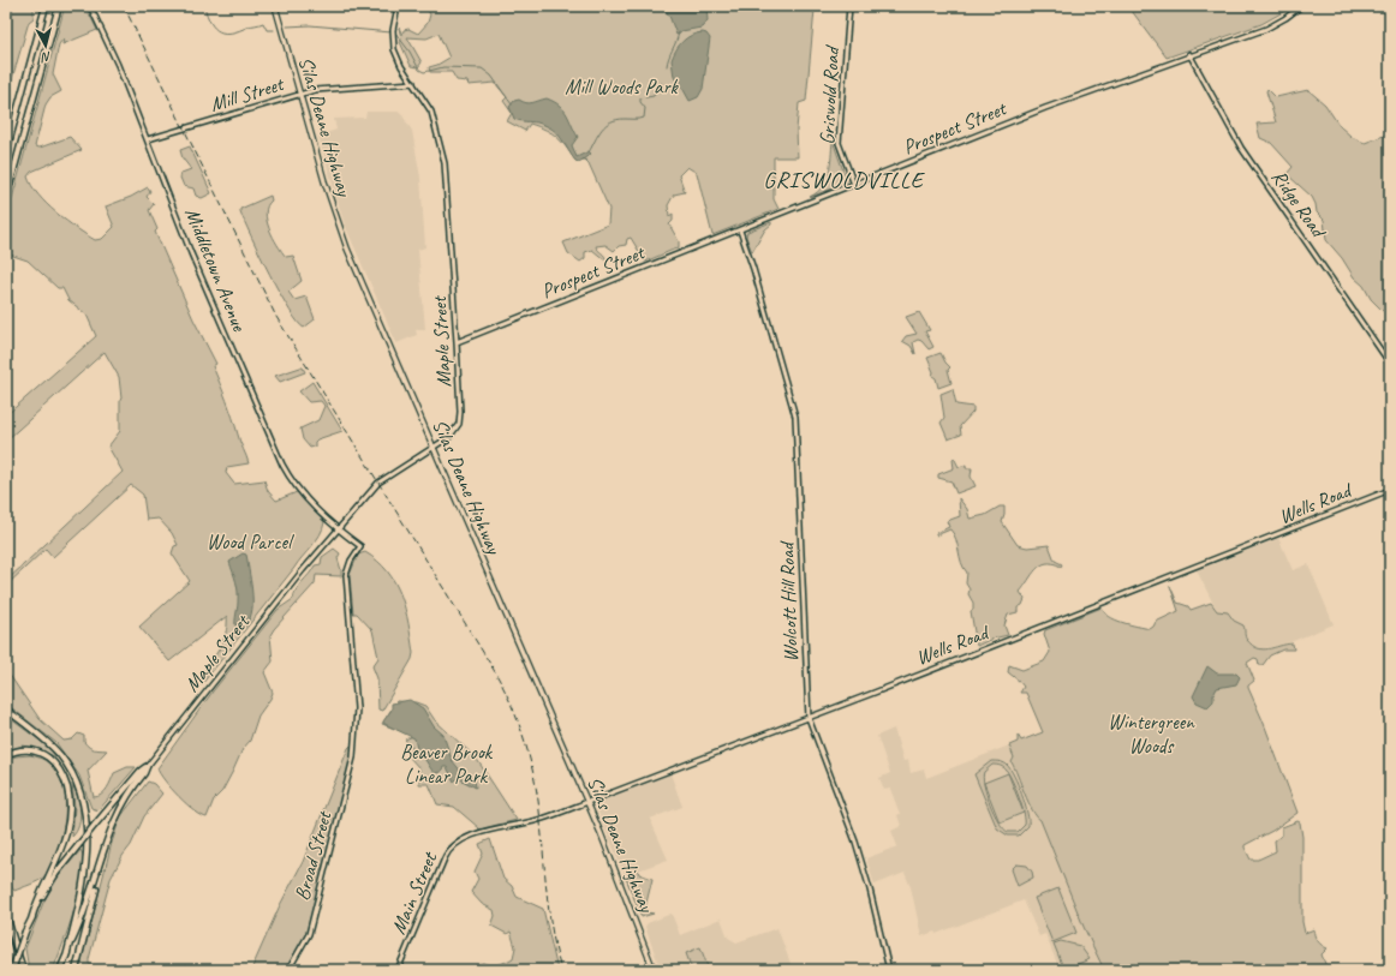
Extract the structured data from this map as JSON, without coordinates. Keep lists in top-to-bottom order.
{
  "streets": {
    "main road": ["Silas Deane Highway"],
    "street": [
      "Mill Street",
      "Griswold Road",
      "Prospect Street",
      "Ridge Road",
      "Middletown Avenue",
      "Maple Street",
      "Wells Road",
      "Wolcott Hill Road",
      "Broad Street",
      "Main Street"
    ]
  },
  "crossings": [
    ["Mill Street", "Silas Deane Highway"],
    ["Mill Street", "Middletown Avenue"],
    ["Mill Street", "Maple Street"],
    ["Griswold Road", "Prospect Street"],
    ["Silas Deane Highway", "Maple Street"],
    ["Silas Deane Highway", "Wells Road"],
    ["Prospect Street", "Ridge Road"],
    ["Prospect Street", "Maple Street"],
    ["Prospect Street", "Wolcott Hill Road"],
    ["Middletown Avenue", "Maple Street"],
    ["Middletown Avenue", "Broad Street"],
    ["Wells Road", "Wolcott Hill Road"],
    ["Wells Road", "Main Street"]
  ],
  "districts": ["GRISWOLDVILLE"],
  "parks": [
    "Mill Woods Park",
    "Wood Parcel",
    "Wintergreen Woods",
    "Beaver Brook Linear Park"
  ],
  "north": "bottom"
}
